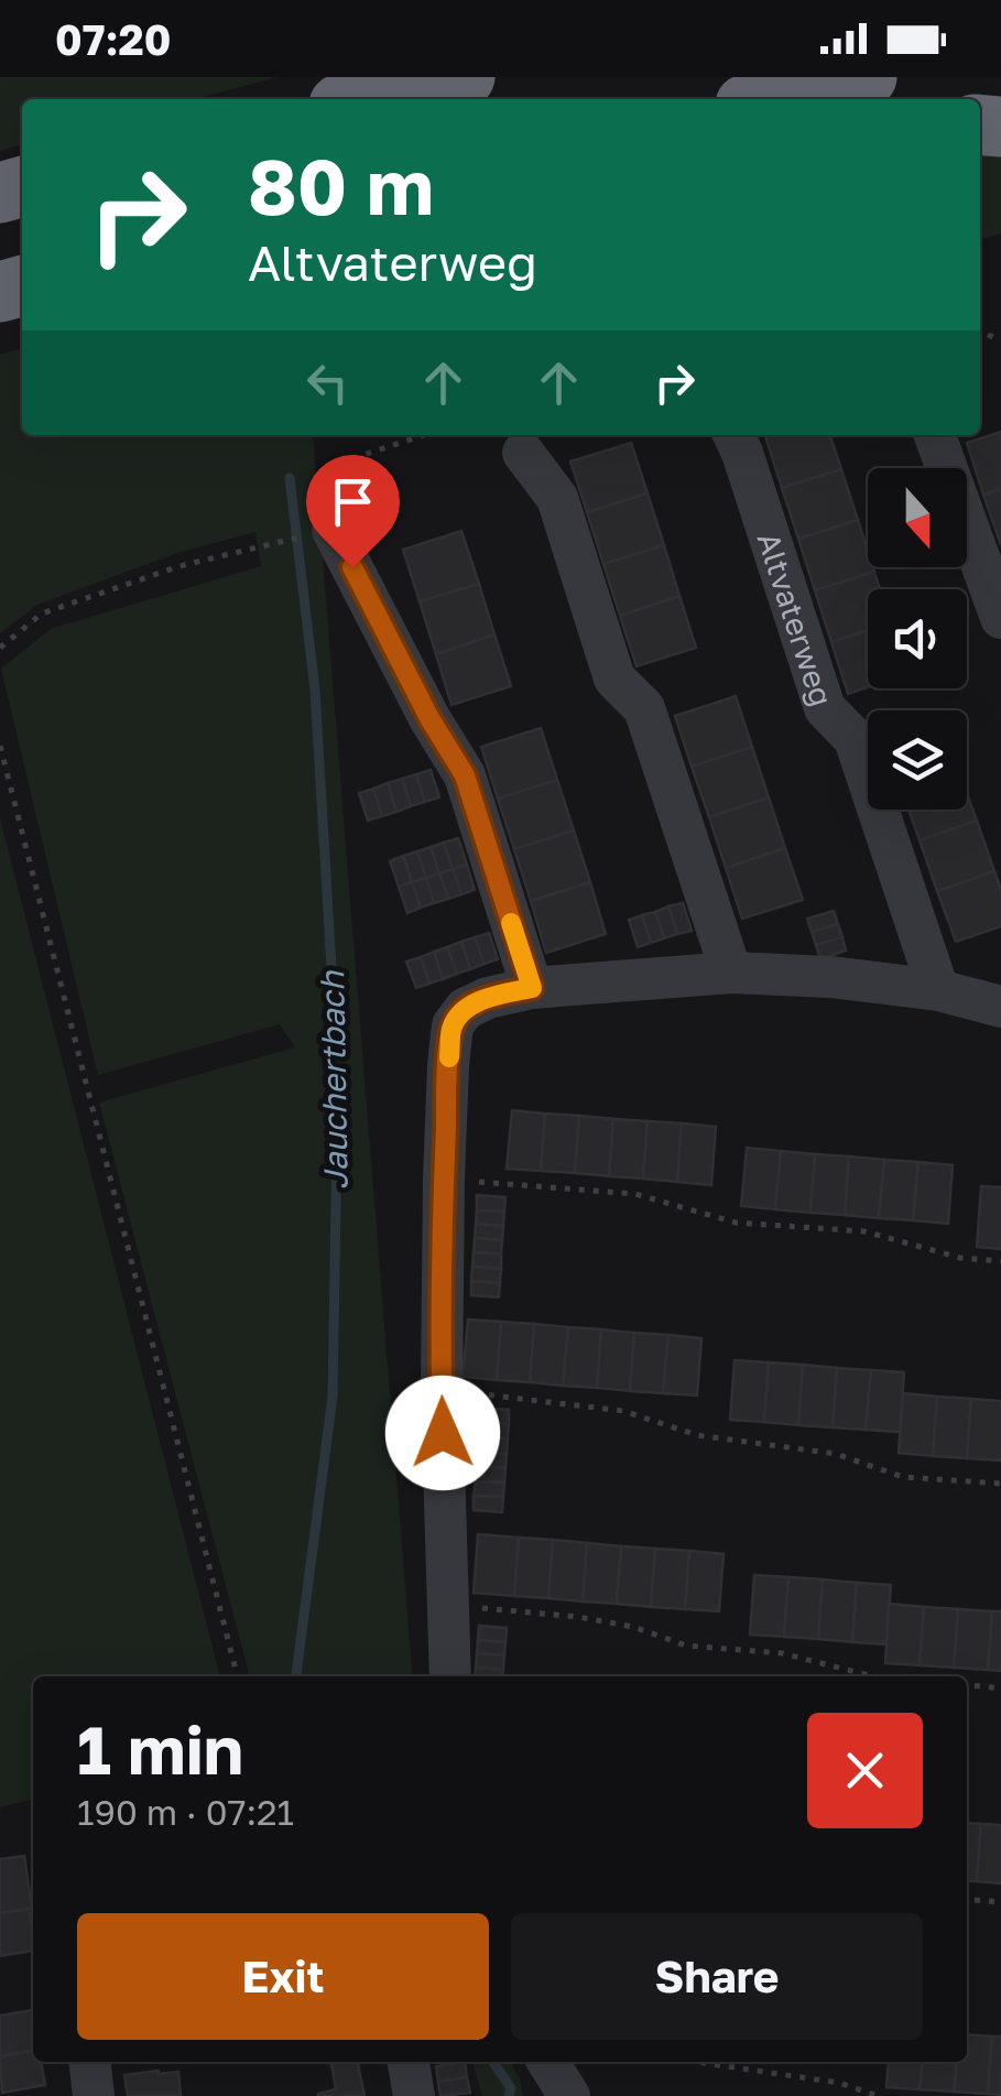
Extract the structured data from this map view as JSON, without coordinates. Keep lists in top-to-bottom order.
{
  "streets": {
    "street": ["Altvaterweg"]
  },
  "water": ["Jauchertbach"],
  "north": "bottom",
  "page": {
    "status": "07:20",
    "turn": ["80 m", "Altvaterweg"],
    "heading": ["1 min", "190 m · 07:21"],
    "buttons": ["Exit", "Share"]
  }
}
